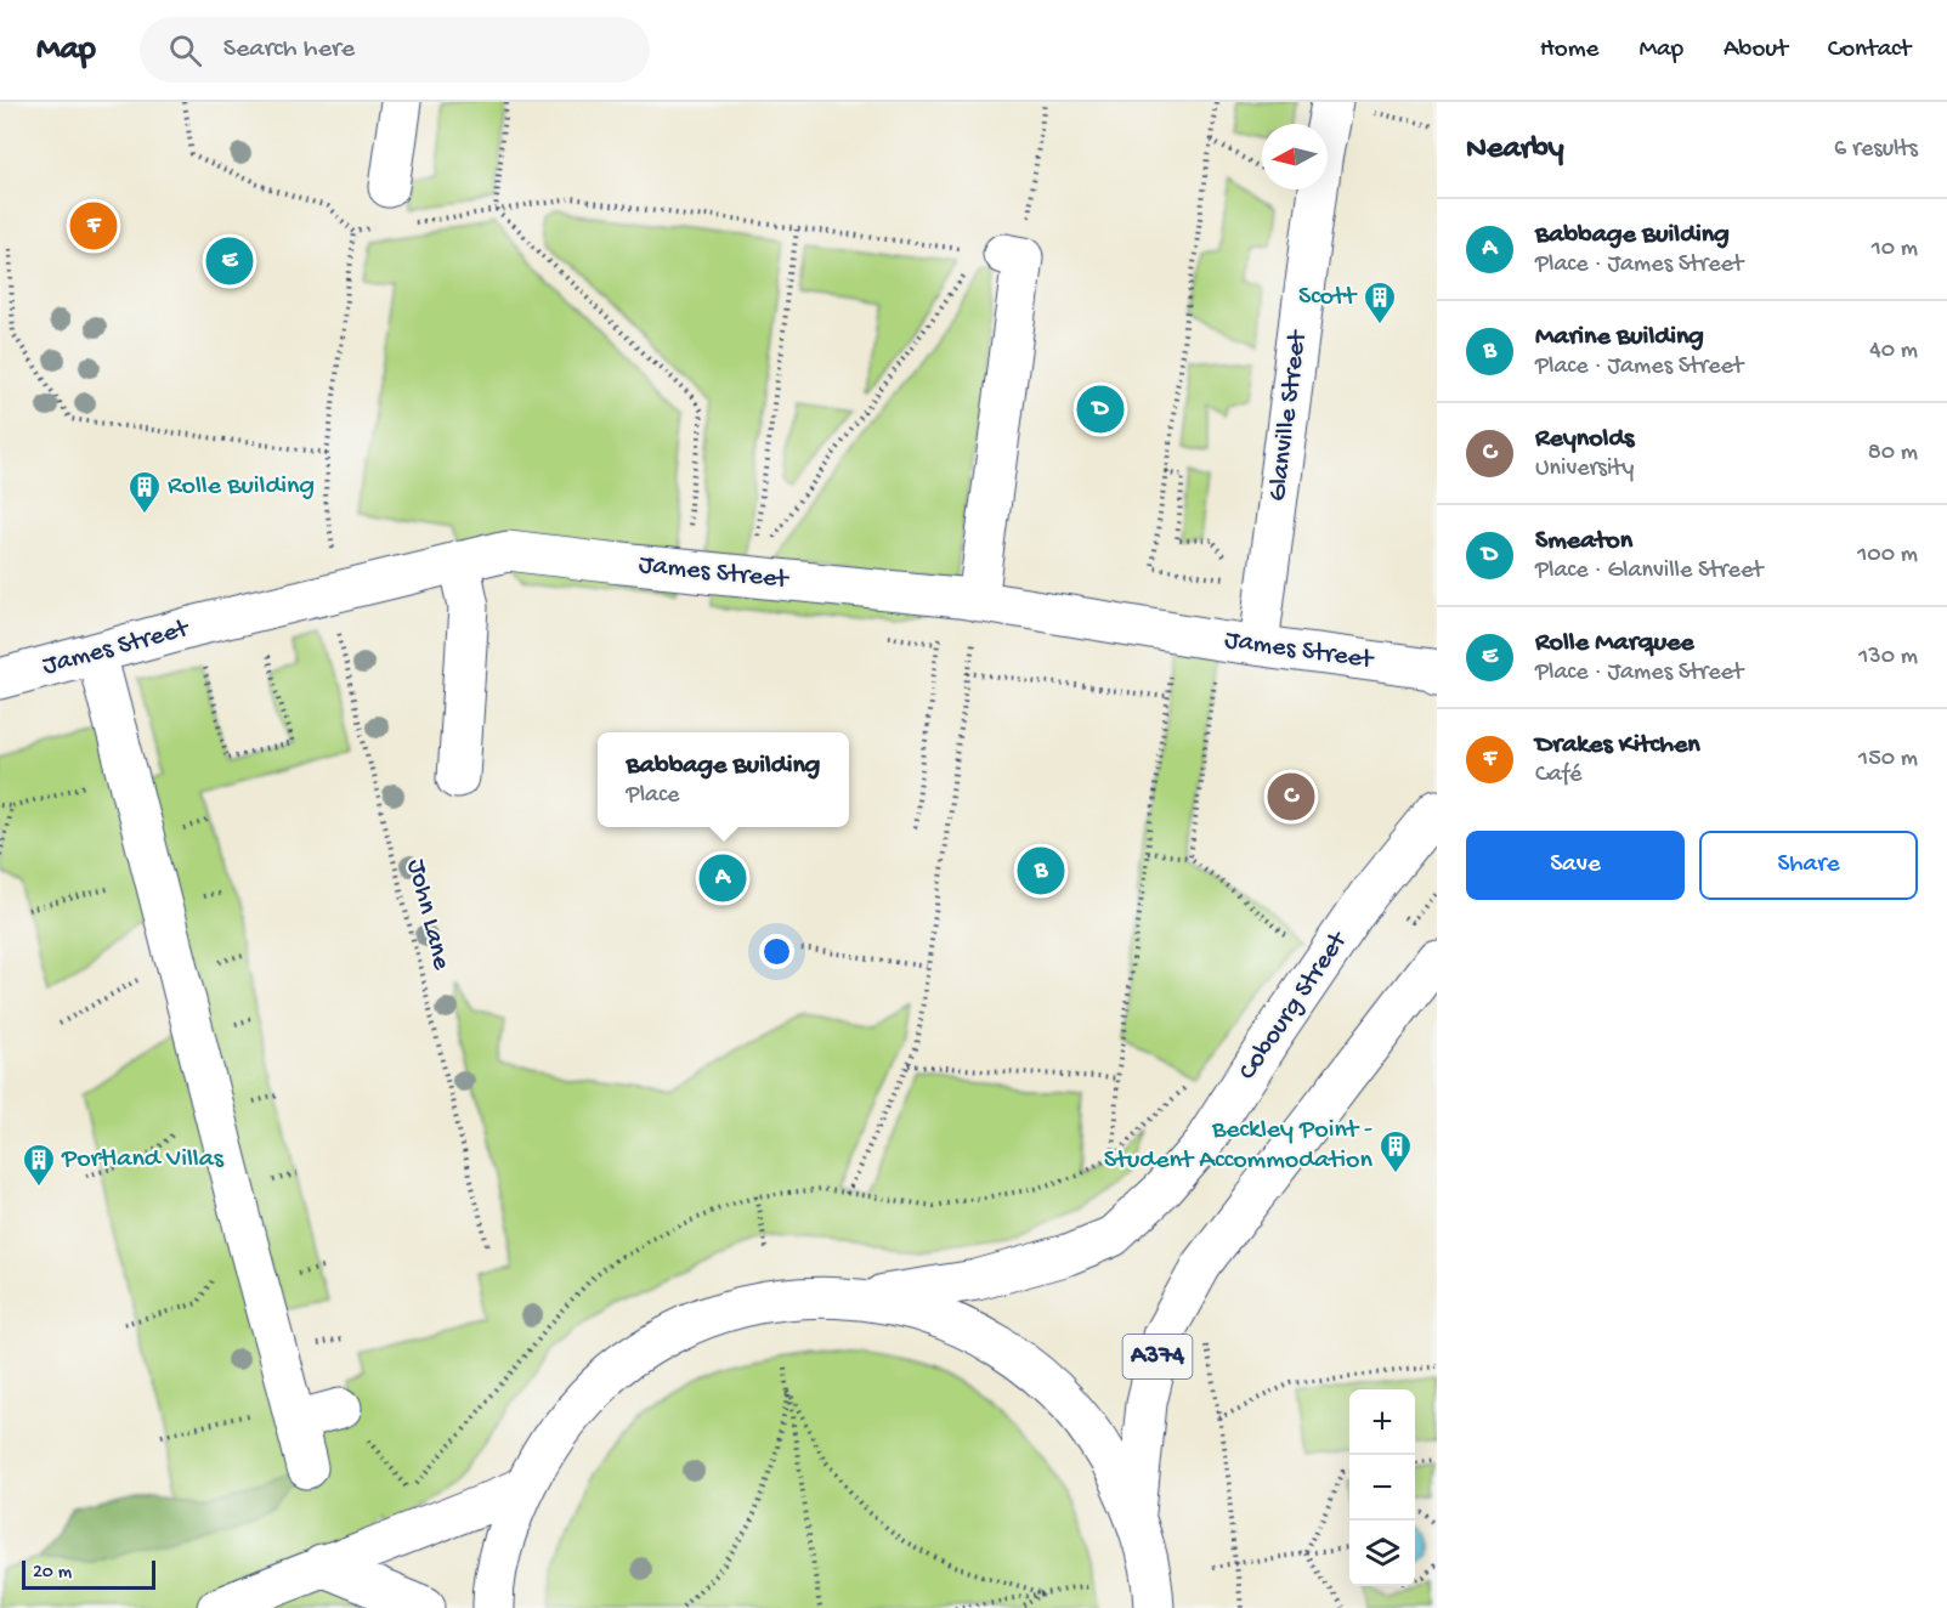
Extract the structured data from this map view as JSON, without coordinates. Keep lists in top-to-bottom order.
{
  "streets": {
    "street": [
      "Glanville Street",
      "James Street",
      "Cobourg Street",
      "A374"
    ],
    "path": ["John Lane"]
  },
  "crossings": [
    ["Glanville Street", "James Street"],
    ["James Street", "John Lane"]
  ],
  "places": {
    "building": [
      "Scott",
      "Rolle Building",
      "Beckley Point - Student Accommodation",
      "Portland Villas"
    ]
  },
  "scale_bar": "20 m",
  "north": "left",
  "page": {
    "header": "Map",
    "search": "Search here",
    "nav": [
      "Home",
      "Map",
      "About",
      "Contact"
    ],
    "heading": ["Nearby", "6 results"],
    "list": [
      {
        "mark": "A",
        "name": "Babbage Building",
        "note": "Place · James Street",
        "value": "10 m"
      },
      {
        "mark": "B",
        "name": "Marine Building",
        "note": "Place · James Street",
        "value": "40 m"
      },
      {
        "mark": "C",
        "name": "Reynolds",
        "note": "University",
        "value": "80 m"
      },
      {
        "mark": "D",
        "name": "Smeaton",
        "note": "Place · Glanville Street",
        "value": "100 m"
      },
      {
        "mark": "E",
        "name": "Rolle Marquee",
        "note": "Place · James Street",
        "value": "130 m"
      },
      {
        "mark": "F",
        "name": "Drakes Kitchen",
        "note": "Café",
        "value": "150 m"
      }
    ],
    "pins": [
      "F",
      "E",
      "D",
      "C",
      "B",
      "A"
    ],
    "popup": ["Babbage Building", "Place"],
    "buttons": ["Save", "Share"],
    "map_buttons": ["+", "−"],
    "scale": "20 m"
  }
}
